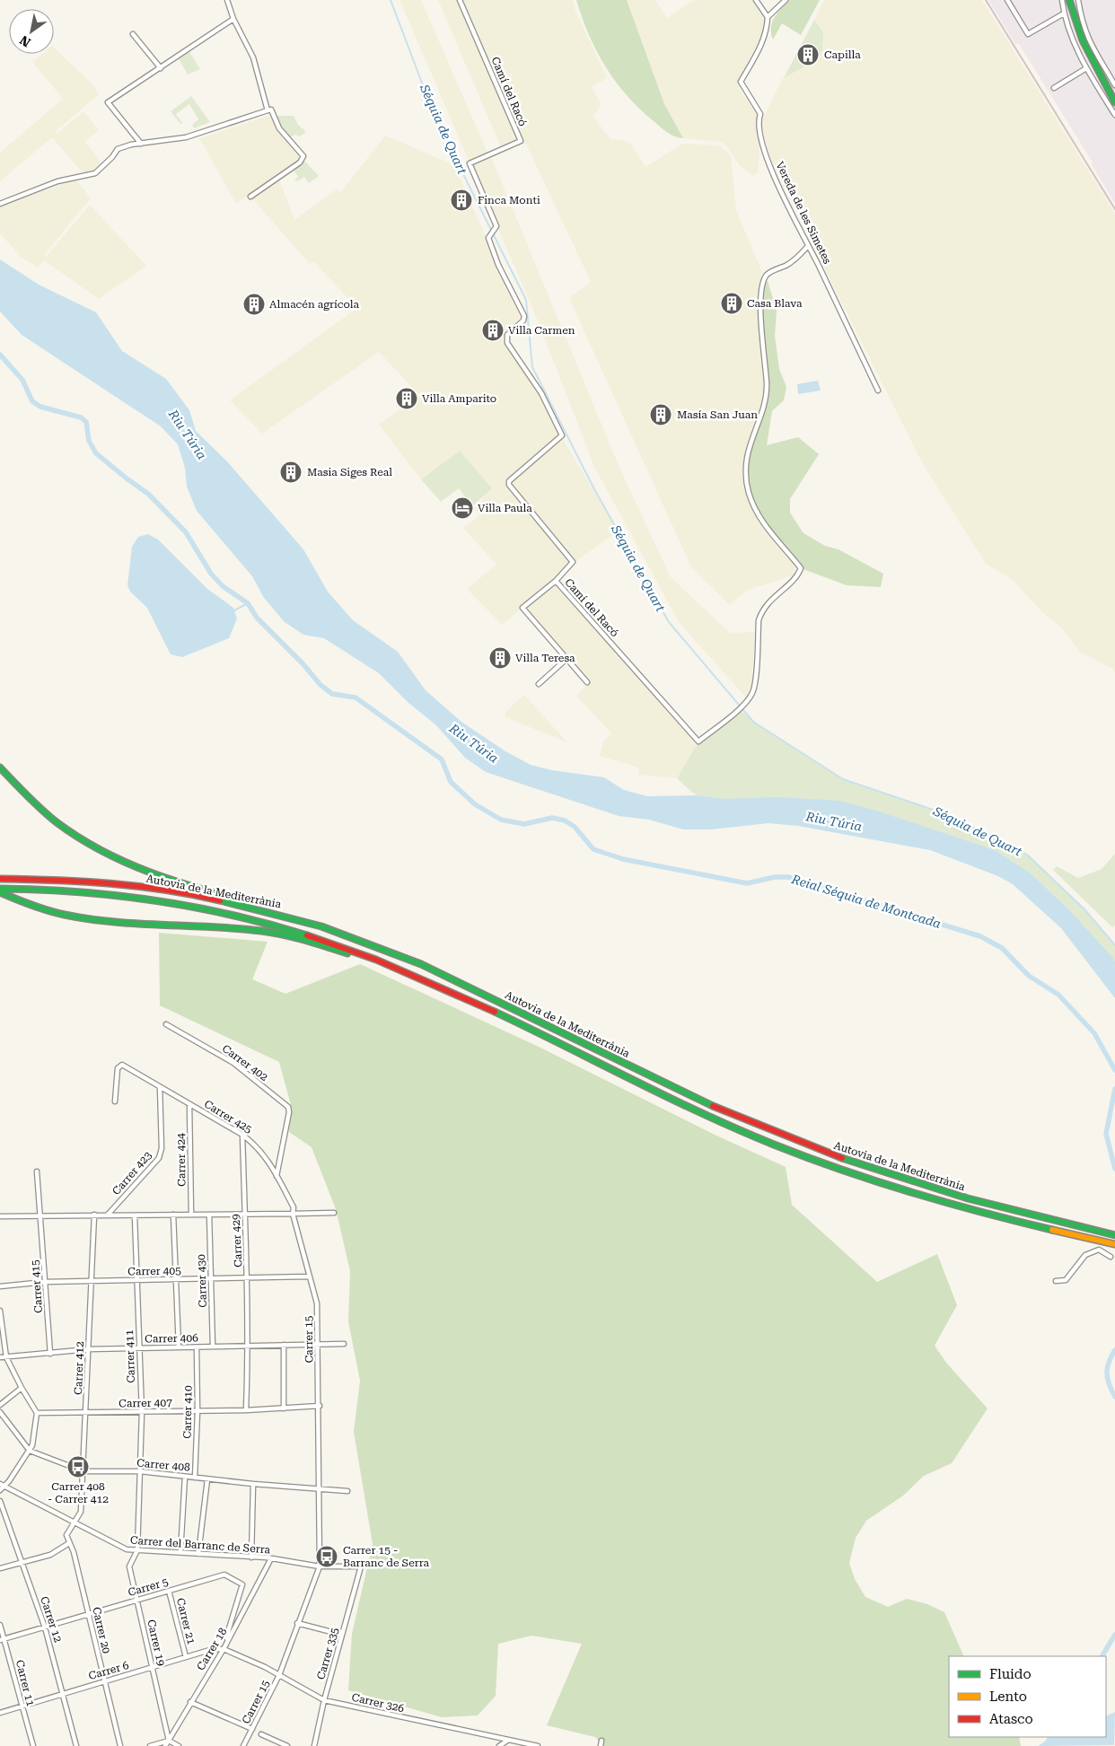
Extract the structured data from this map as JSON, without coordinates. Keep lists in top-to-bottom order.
{
  "streets": {
    "main road": ["Autovia de la Mediterrània"],
    "street": [
      "Camí del Racó",
      "Vereda de les Simetes",
      "Carrer 402",
      "Carrer 425",
      "Carrer 424",
      "Carrer 423",
      "Carrer 429",
      "Carrer 405",
      "Carrer 430",
      "Carrer 415",
      "Carrer 406",
      "Carrer 15",
      "Carrer 411",
      "Carrer 412",
      "Carrer 407",
      "Carrer 410",
      "Carrer 408",
      "Carrer del Barranc de Serra",
      "Carrer 5",
      "Carrer 12",
      "Carrer 21",
      "Carrer 20",
      "Carrer 19",
      "Carrer 18",
      "Carrer 335",
      "Carrer 6",
      "Carrer 11",
      "Carrer 326"
    ]
  },
  "crossings": [
    ["Camí del Racó", "Vereda de les Simetes"],
    ["Carrer 402", "Carrer 425"],
    ["Carrer 425", "Carrer 424"],
    ["Carrer 425", "Carrer 423"],
    ["Carrer 425", "Carrer 429"],
    ["Carrer 425", "Carrer 15"],
    ["Carrer 429", "Carrer 405"],
    ["Carrer 429", "Carrer 406"],
    ["Carrer 429", "Carrer 407"],
    ["Carrer 405", "Carrer 430"],
    ["Carrer 405", "Carrer 415"],
    ["Carrer 405", "Carrer 15"],
    ["Carrer 405", "Carrer 411"],
    ["Carrer 405", "Carrer 412"],
    ["Carrer 430", "Carrer 406"],
    ["Carrer 415", "Carrer 406"],
    ["Carrer 406", "Carrer 15"],
    ["Carrer 406", "Carrer 411"],
    ["Carrer 406", "Carrer 412"],
    ["Carrer 406", "Carrer 410"],
    ["Carrer 15", "Carrer 407"],
    ["Carrer 15", "Carrer 408"],
    ["Carrer 15", "Carrer del Barranc de Serra"],
    ["Carrer 15", "Carrer 326"],
    ["Carrer 411", "Carrer 407"],
    ["Carrer 411", "Carrer 408"],
    ["Carrer 411", "Carrer del Barranc de Serra"],
    ["Carrer 411", "Carrer 19"],
    ["Carrer 412", "Carrer 407"],
    ["Carrer 412", "Carrer 408"],
    ["Carrer 412", "Carrer del Barranc de Serra"],
    ["Carrer 407", "Carrer 410"],
    ["Carrer 410", "Carrer 408"],
    ["Carrer del Barranc de Serra", "Carrer 19"],
    ["Carrer del Barranc de Serra", "Carrer 18"],
    ["Carrer del Barranc de Serra", "Carrer 335"],
    ["Carrer 5", "Carrer 12"],
    ["Carrer 5", "Carrer 21"],
    ["Carrer 5", "Carrer 20"],
    ["Carrer 5", "Carrer 19"],
    ["Carrer 5", "Carrer 18"],
    ["Carrer 5", "Carrer 11"],
    ["Carrer 12", "Carrer 6"],
    ["Carrer 21", "Carrer 6"],
    ["Carrer 20", "Carrer 6"],
    ["Carrer 19", "Carrer 18"],
    ["Carrer 19", "Carrer 6"],
    ["Carrer 18", "Carrer 6"],
    ["Carrer 18", "Carrer 326"],
    ["Carrer 335", "Carrer 326"],
    ["Carrer 6", "Carrer 11"],
    ["Carrer 6", "Carrer 326"]
  ],
  "water": ["Séquia de Quart", "Riu Túria", "Reial Séquia de Montcada"],
  "places": {
    "building": [
      "Capilla",
      "Finca Monti",
      "Casa Blava",
      "Almacén agrícola",
      "Villa Carmen",
      "Villa Amparito",
      "Masía San Juan",
      "Masia Siges Real",
      "Villa Teresa"
    ],
    "hotel": ["Villa Paula"],
    "bus stop": ["Carrer 408 - Carrer 412", "Carrer 15 - Barranc de Serra"]
  },
  "legend": ["Fluido", "Lento", "Atasco"],
  "north": "bottom left"
}
